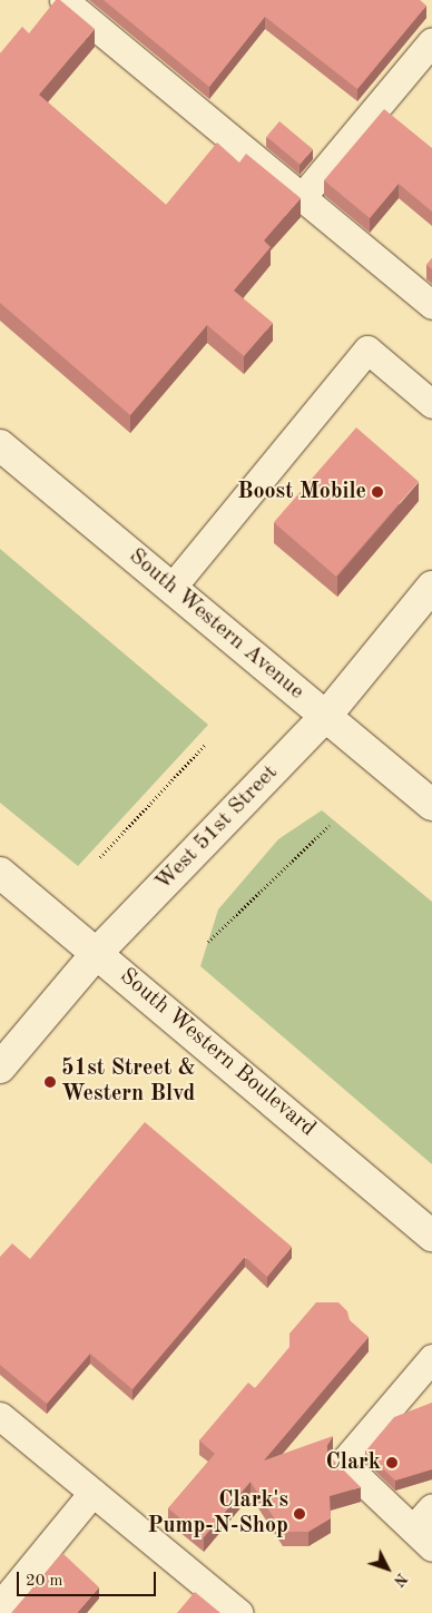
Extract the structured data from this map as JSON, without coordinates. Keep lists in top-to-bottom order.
{
  "streets": {
    "street": ["South Western Avenue", "West 51st Street", "South Western Boulevard"]
  },
  "crossings": [
    ["South Western Avenue", "West 51st Street"],
    ["West 51st Street", "South Western Boulevard"]
  ],
  "places": [
    "Boost Mobile",
    "51st Street & Western Blvd",
    "Clark",
    "Clark's Pump-N-Shop"
  ],
  "scale_bar": "20 m",
  "north": "bottom right"
}
